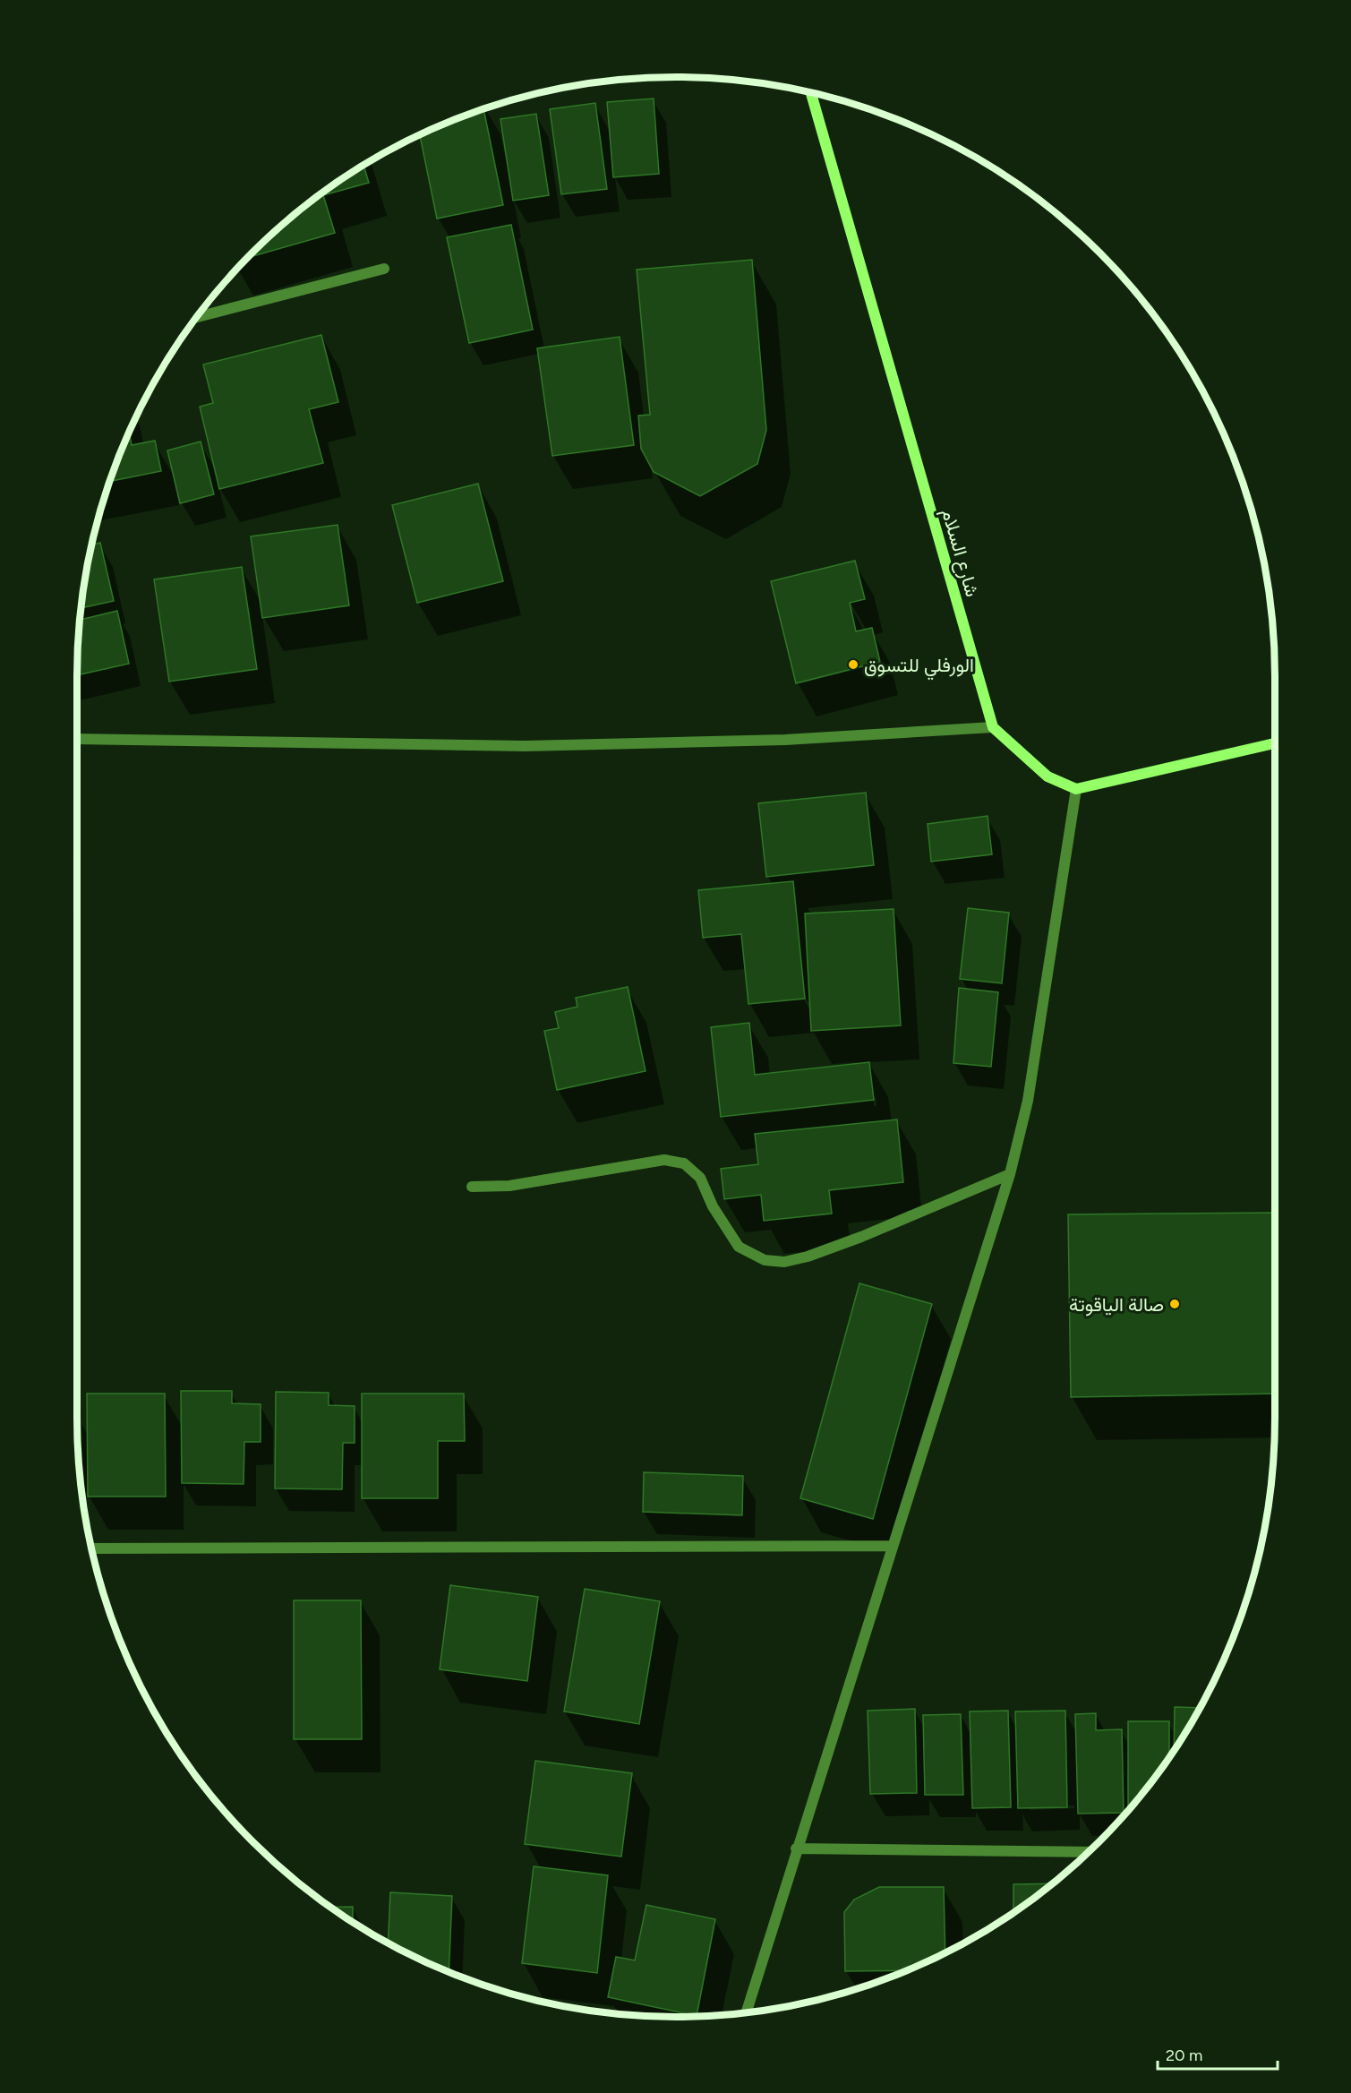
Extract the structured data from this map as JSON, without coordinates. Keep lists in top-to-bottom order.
{
  "streets": {
    "main road": ["شارع السلام"]
  },
  "places": ["الورفلي للتسوق", "صالة الياقوتة"],
  "scale_bar": "20 m"
}
